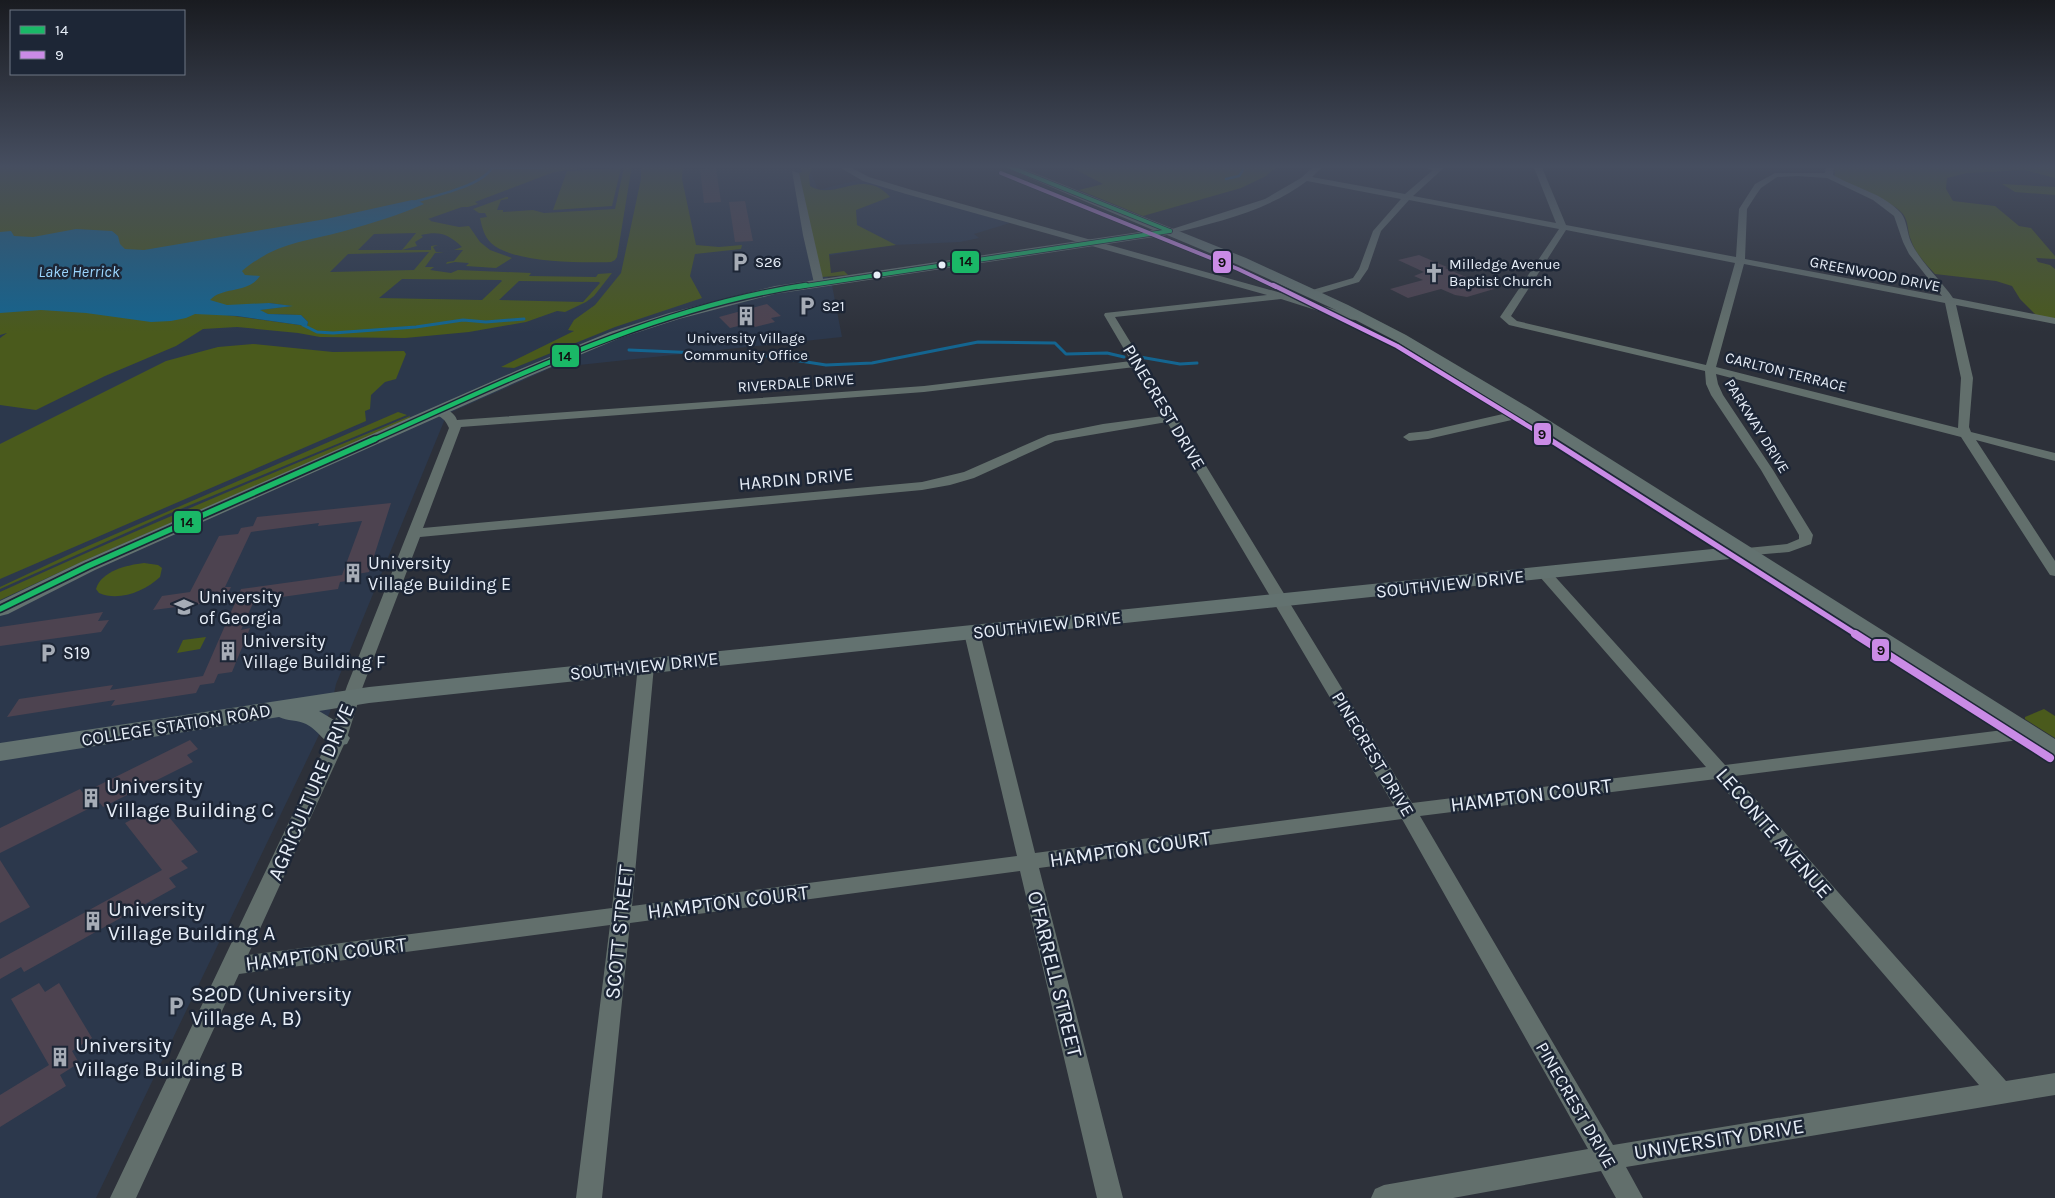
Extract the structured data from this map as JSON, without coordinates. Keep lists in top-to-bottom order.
{
  "streets": {
    "main road": ["SOUTHVIEW DRIVE", "COLLEGE STATION ROAD"],
    "street": [
      "GREENWOOD DRIVE",
      "CARLTON TERRACE",
      "RIVERDALE DRIVE",
      "PINECREST DRIVE",
      "PARKWAY DRIVE",
      "HARDIN DRIVE",
      "AGRICULTURE DRIVE",
      "HAMPTON COURT",
      "LECONTE AVENUE",
      "SCOTT STREET",
      "O'FARRELL STREET",
      "UNIVERSITY DRIVE"
    ]
  },
  "crossings": [
    ["GREENWOOD DRIVE", "CARLTON TERRACE"],
    ["GREENWOOD DRIVE", "PARKWAY DRIVE"],
    ["CARLTON TERRACE", "PARKWAY DRIVE"],
    ["RIVERDALE DRIVE", "PINECREST DRIVE"],
    ["RIVERDALE DRIVE", "AGRICULTURE DRIVE"],
    ["PINECREST DRIVE", "HARDIN DRIVE"],
    ["PINECREST DRIVE", "SOUTHVIEW DRIVE"],
    ["PINECREST DRIVE", "HAMPTON COURT"],
    ["PINECREST DRIVE", "UNIVERSITY DRIVE"],
    ["PARKWAY DRIVE", "SOUTHVIEW DRIVE"],
    ["HARDIN DRIVE", "AGRICULTURE DRIVE"],
    ["SOUTHVIEW DRIVE", "COLLEGE STATION ROAD"],
    ["SOUTHVIEW DRIVE", "AGRICULTURE DRIVE"],
    ["SOUTHVIEW DRIVE", "LECONTE AVENUE"],
    ["SOUTHVIEW DRIVE", "SCOTT STREET"],
    ["SOUTHVIEW DRIVE", "O'FARRELL STREET"],
    ["COLLEGE STATION ROAD", "AGRICULTURE DRIVE"],
    ["AGRICULTURE DRIVE", "HAMPTON COURT"],
    ["HAMPTON COURT", "LECONTE AVENUE"],
    ["HAMPTON COURT", "SCOTT STREET"],
    ["HAMPTON COURT", "O'FARRELL STREET"],
    ["LECONTE AVENUE", "UNIVERSITY DRIVE"]
  ],
  "water": ["Lake Herrick"],
  "places": {
    "parking": [
      "S26",
      "S21",
      "S19",
      "S20D (University Village A, B)"
    ],
    "church": ["Milledge Avenue Baptist Church"],
    "building": [
      "University Village Community Office",
      "University Village Building E",
      "University Village Building F",
      "University Village Building C",
      "University Village Building A",
      "University Village Building B"
    ],
    "school or university": ["University of Georgia"]
  },
  "lines": ["transit line 14", "transit line 9"],
  "legend": ["14", "9"]
}
